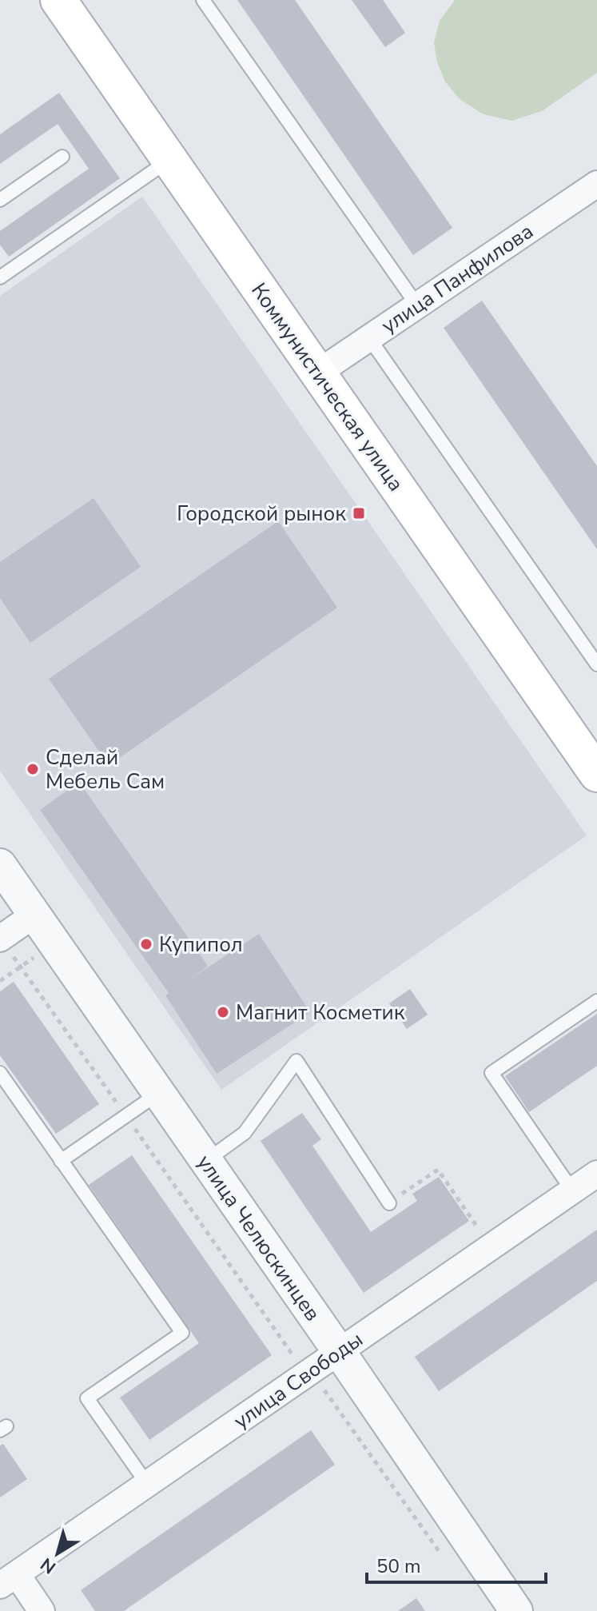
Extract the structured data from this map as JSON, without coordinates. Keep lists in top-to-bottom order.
{
  "streets": {
    "main road": ["Коммунистическая улица"],
    "street": ["улица Панфилова", "улица Челюскинцев", "улица Свободы"]
  },
  "crossings": [
    ["улица Панфилова", "Коммунистическая улица"],
    ["улица Челюскинцев", "улица Свободы"]
  ],
  "places": {
    "transit": ["Городской рынок"],
    "other": ["Сделай Мебель Сам", "Купипол", "Магнит Косметик"]
  },
  "scale_bar": "50 m",
  "north": "bottom left"
}
